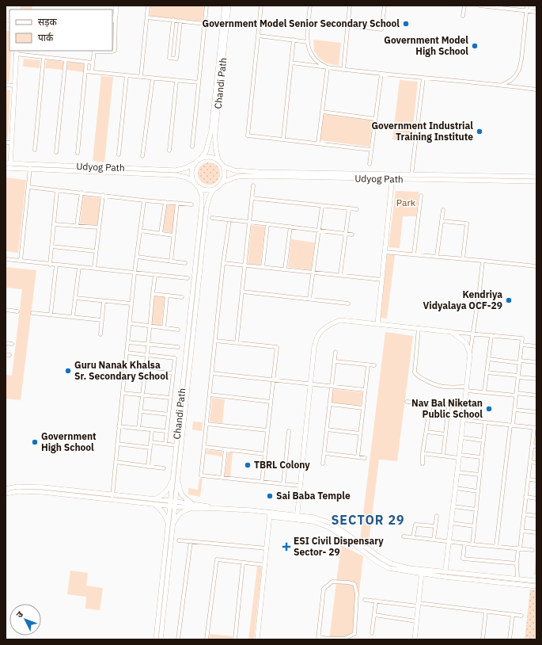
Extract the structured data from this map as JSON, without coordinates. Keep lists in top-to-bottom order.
{
  "streets": {
    "main road": ["Chandi Path", "Udyog Path"]
  },
  "crossings": [
    ["Chandi Path", "Udyog Path"]
  ],
  "districts": ["SECTOR 29"],
  "parks": ["Park"],
  "places": {
    "other": [
      "Government Model Senior Secondary School",
      "Government Model High School",
      "Government Industrial Training Institute",
      "Kendriya Vidyalaya OCF-29",
      "Guru Nanak Khalsa Sr. Secondary School",
      "Nav Bal Niketan Public School",
      "Government High School",
      "TBRL Colony",
      "Sai Baba Temple"
    ],
    "health": ["ESI Civil Dispensary Sector- 29"]
  },
  "legend": ["सड़क", "पार्क"],
  "north": "top left"
}
